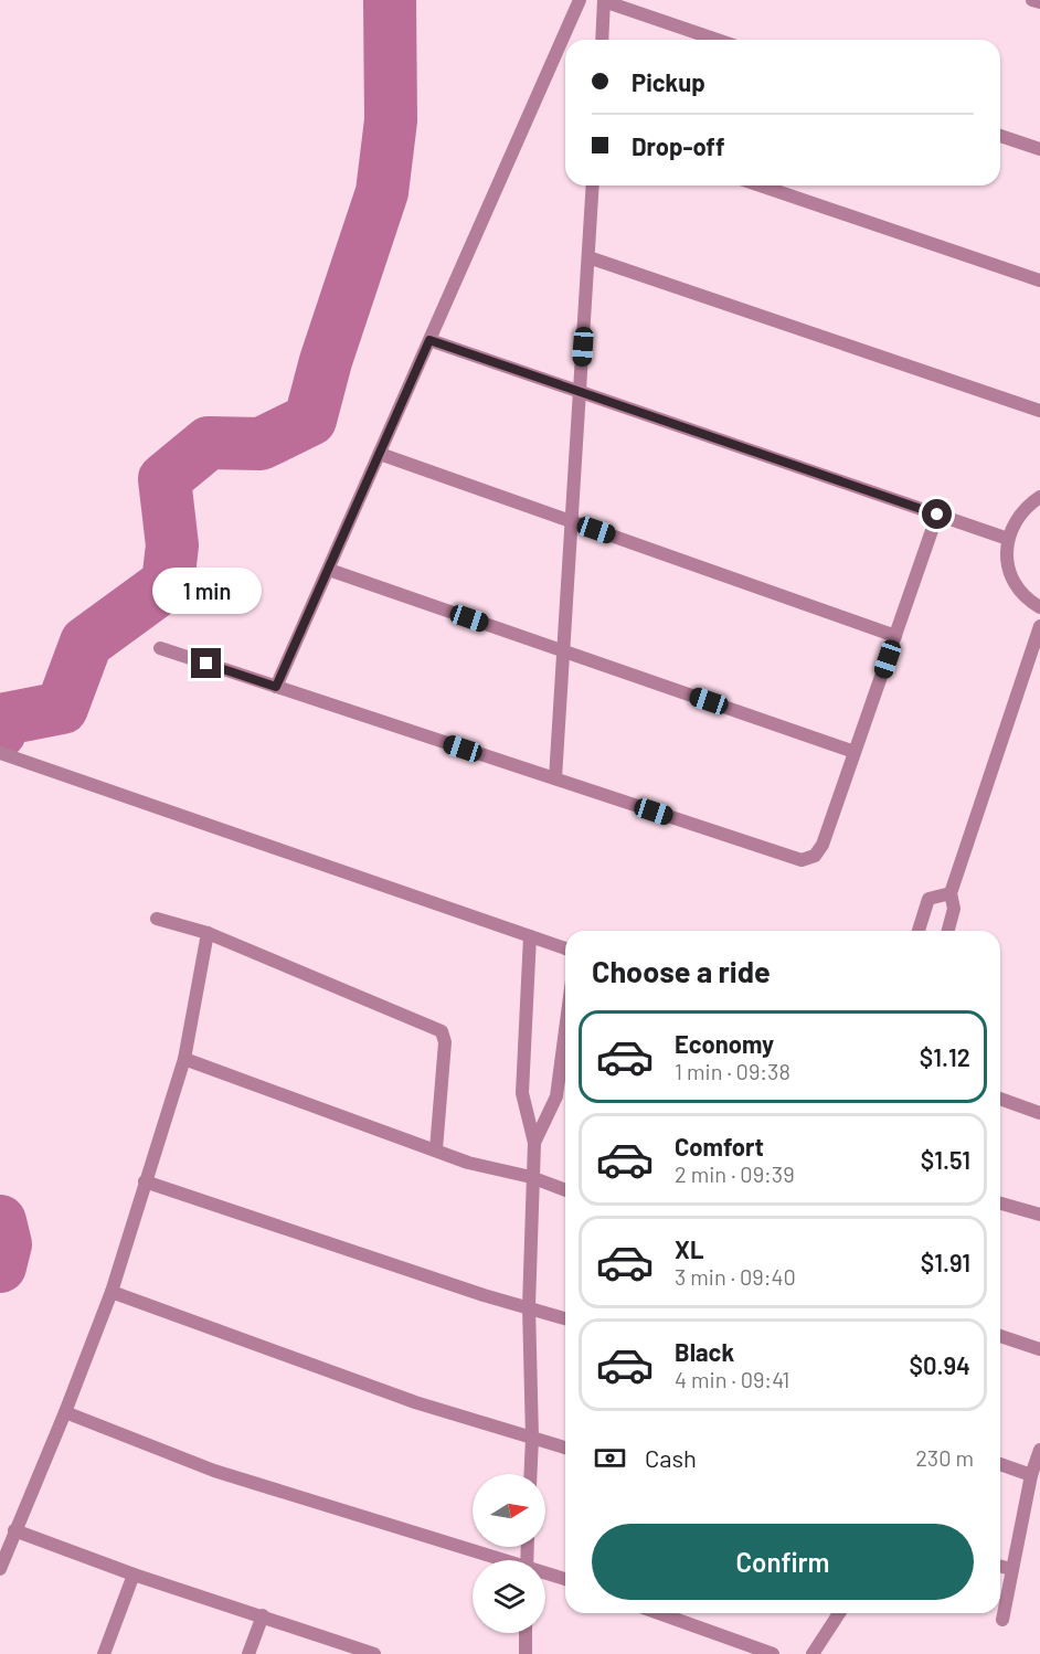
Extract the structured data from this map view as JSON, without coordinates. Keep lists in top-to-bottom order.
{
  "north": "right",
  "page": {
    "banner": ["Pickup", "Drop-off"],
    "bubble": "1 min",
    "heading": "Choose a ride",
    "list": [
      {
        "name": "Economy",
        "note": "1 min · 09:38",
        "value": "$1.12"
      },
      {
        "name": "Comfort",
        "note": "2 min · 09:39",
        "value": "$1.51"
      },
      {
        "name": "XL",
        "note": "3 min · 09:40",
        "value": "$1.91"
      },
      {
        "name": "Black",
        "note": "4 min · 09:41",
        "value": "$0.94"
      }
    ],
    "pay": ["Cash", "230 m"],
    "buttons": "Confirm"
  }
}
